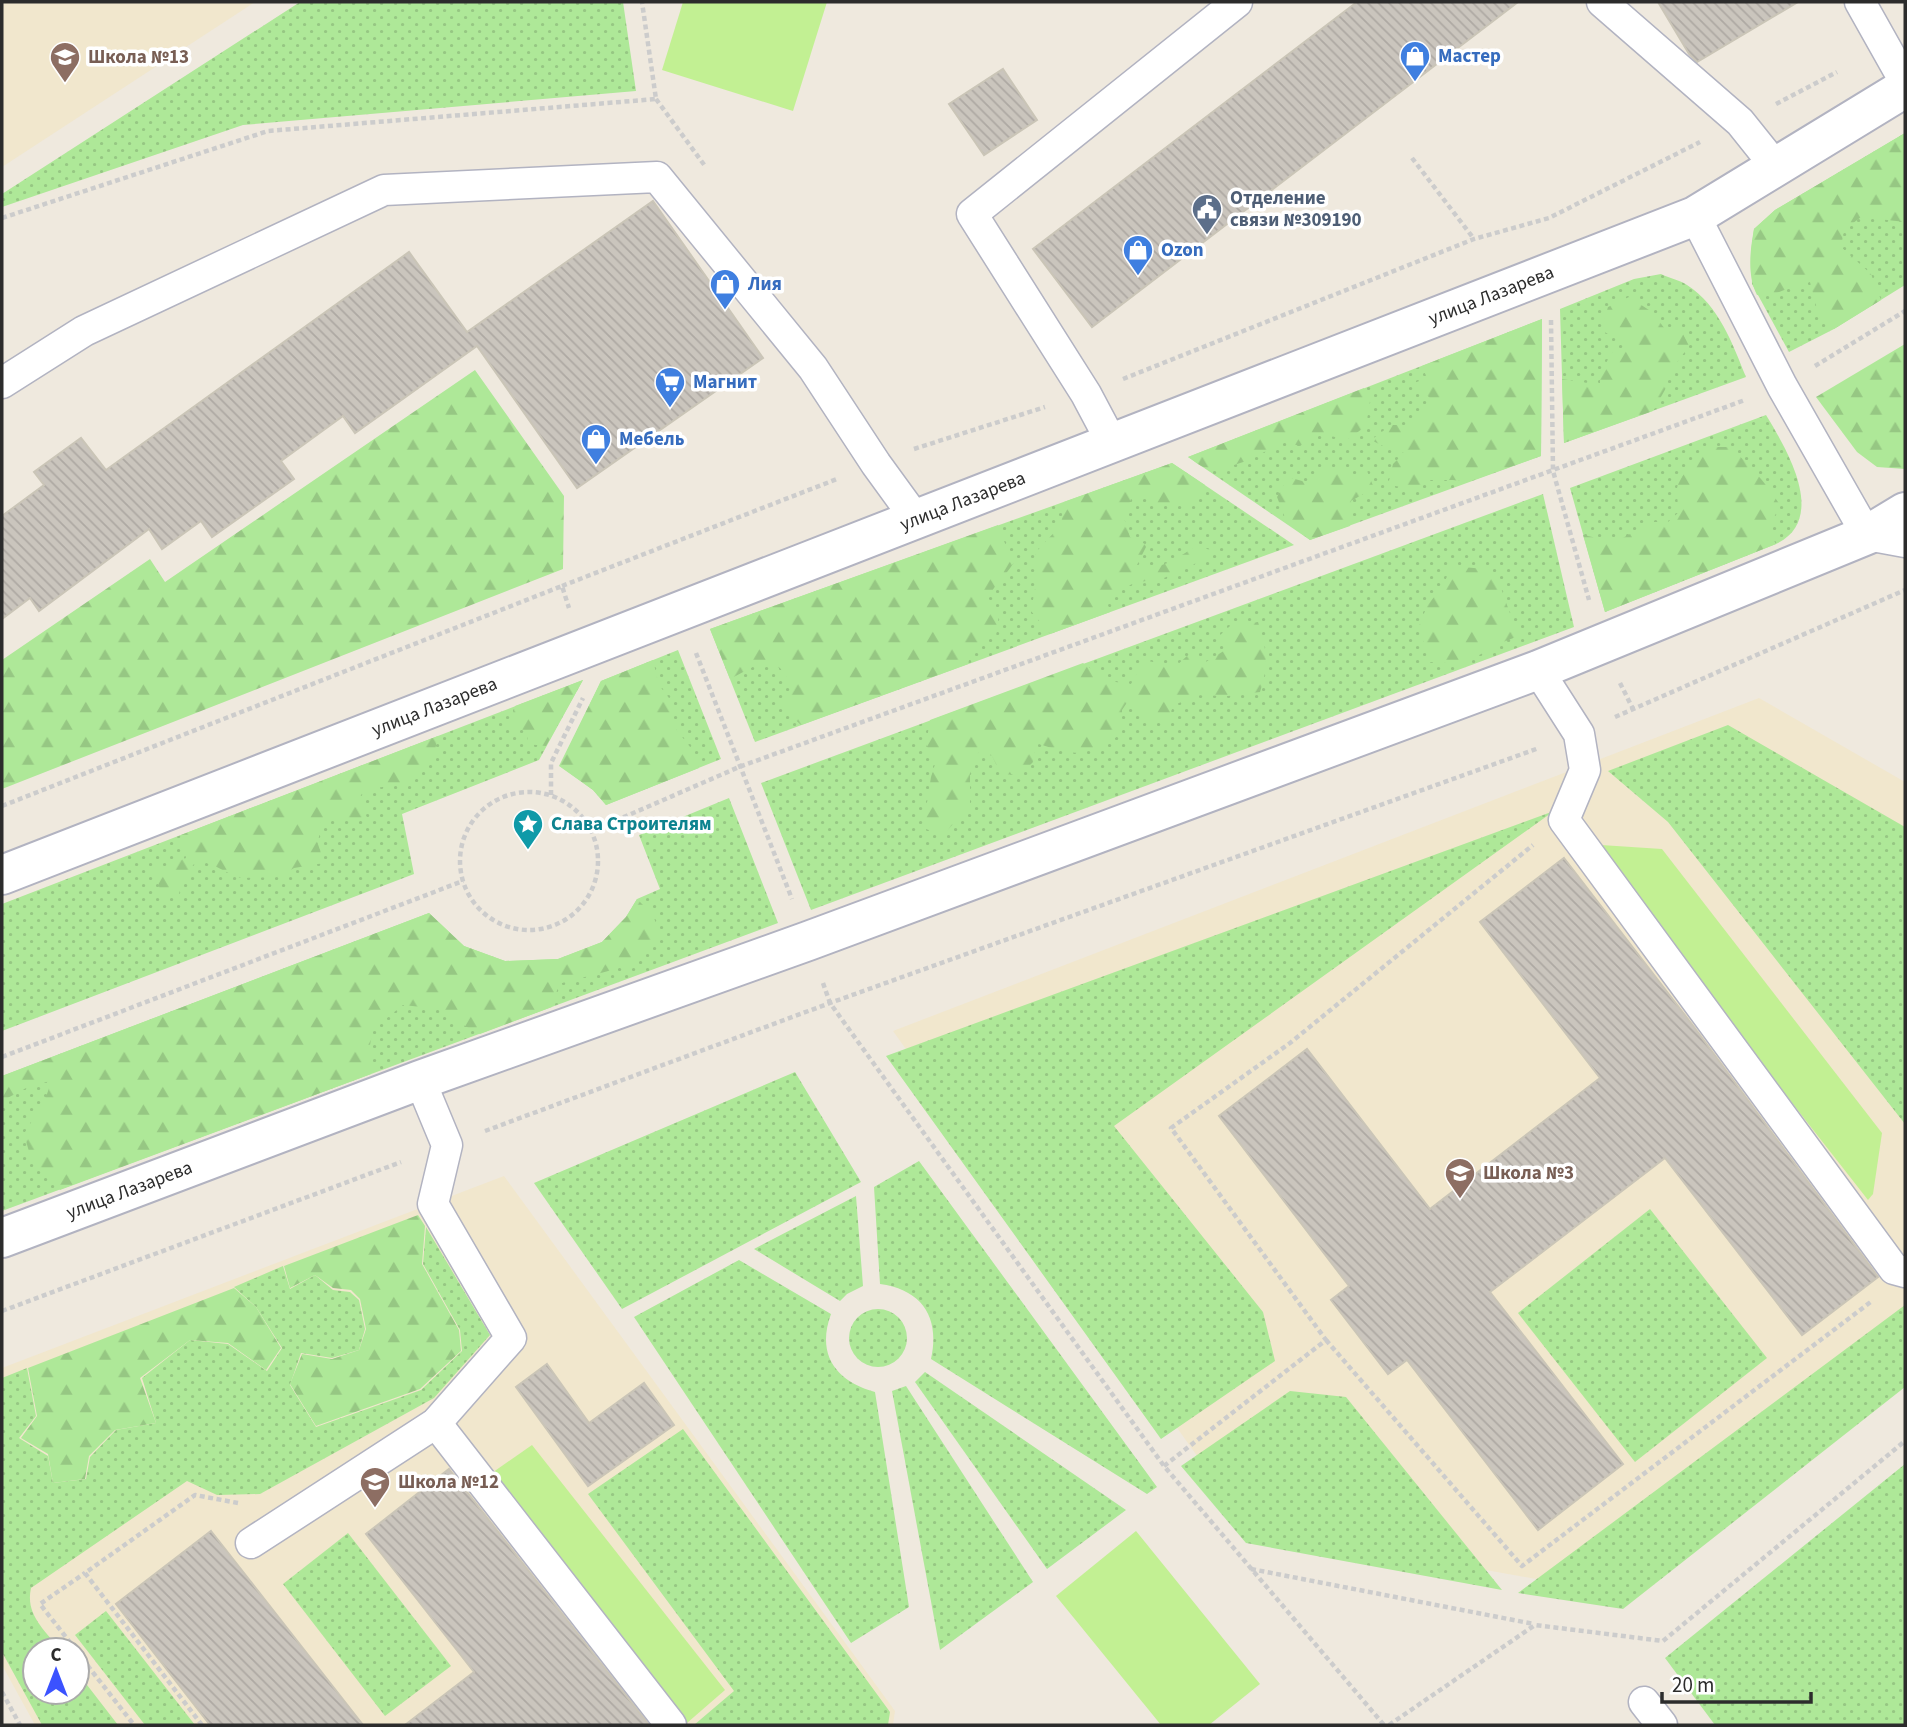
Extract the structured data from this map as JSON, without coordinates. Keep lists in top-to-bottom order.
{
  "streets": {
    "main road": ["улица Лазарева"]
  },
  "places": {
    "shop": [
      "Мастер",
      "Ozon",
      "Лия",
      "Мебель"
    ],
    "school or university": ["Школа №13", "Школа №3", "Школа №12"],
    "public building": ["Отделение связи №309190"],
    "supermarket": ["Магнит"],
    "place": ["Слава Строителям"]
  },
  "scale_bar": "20 m",
  "north": "top"
}
